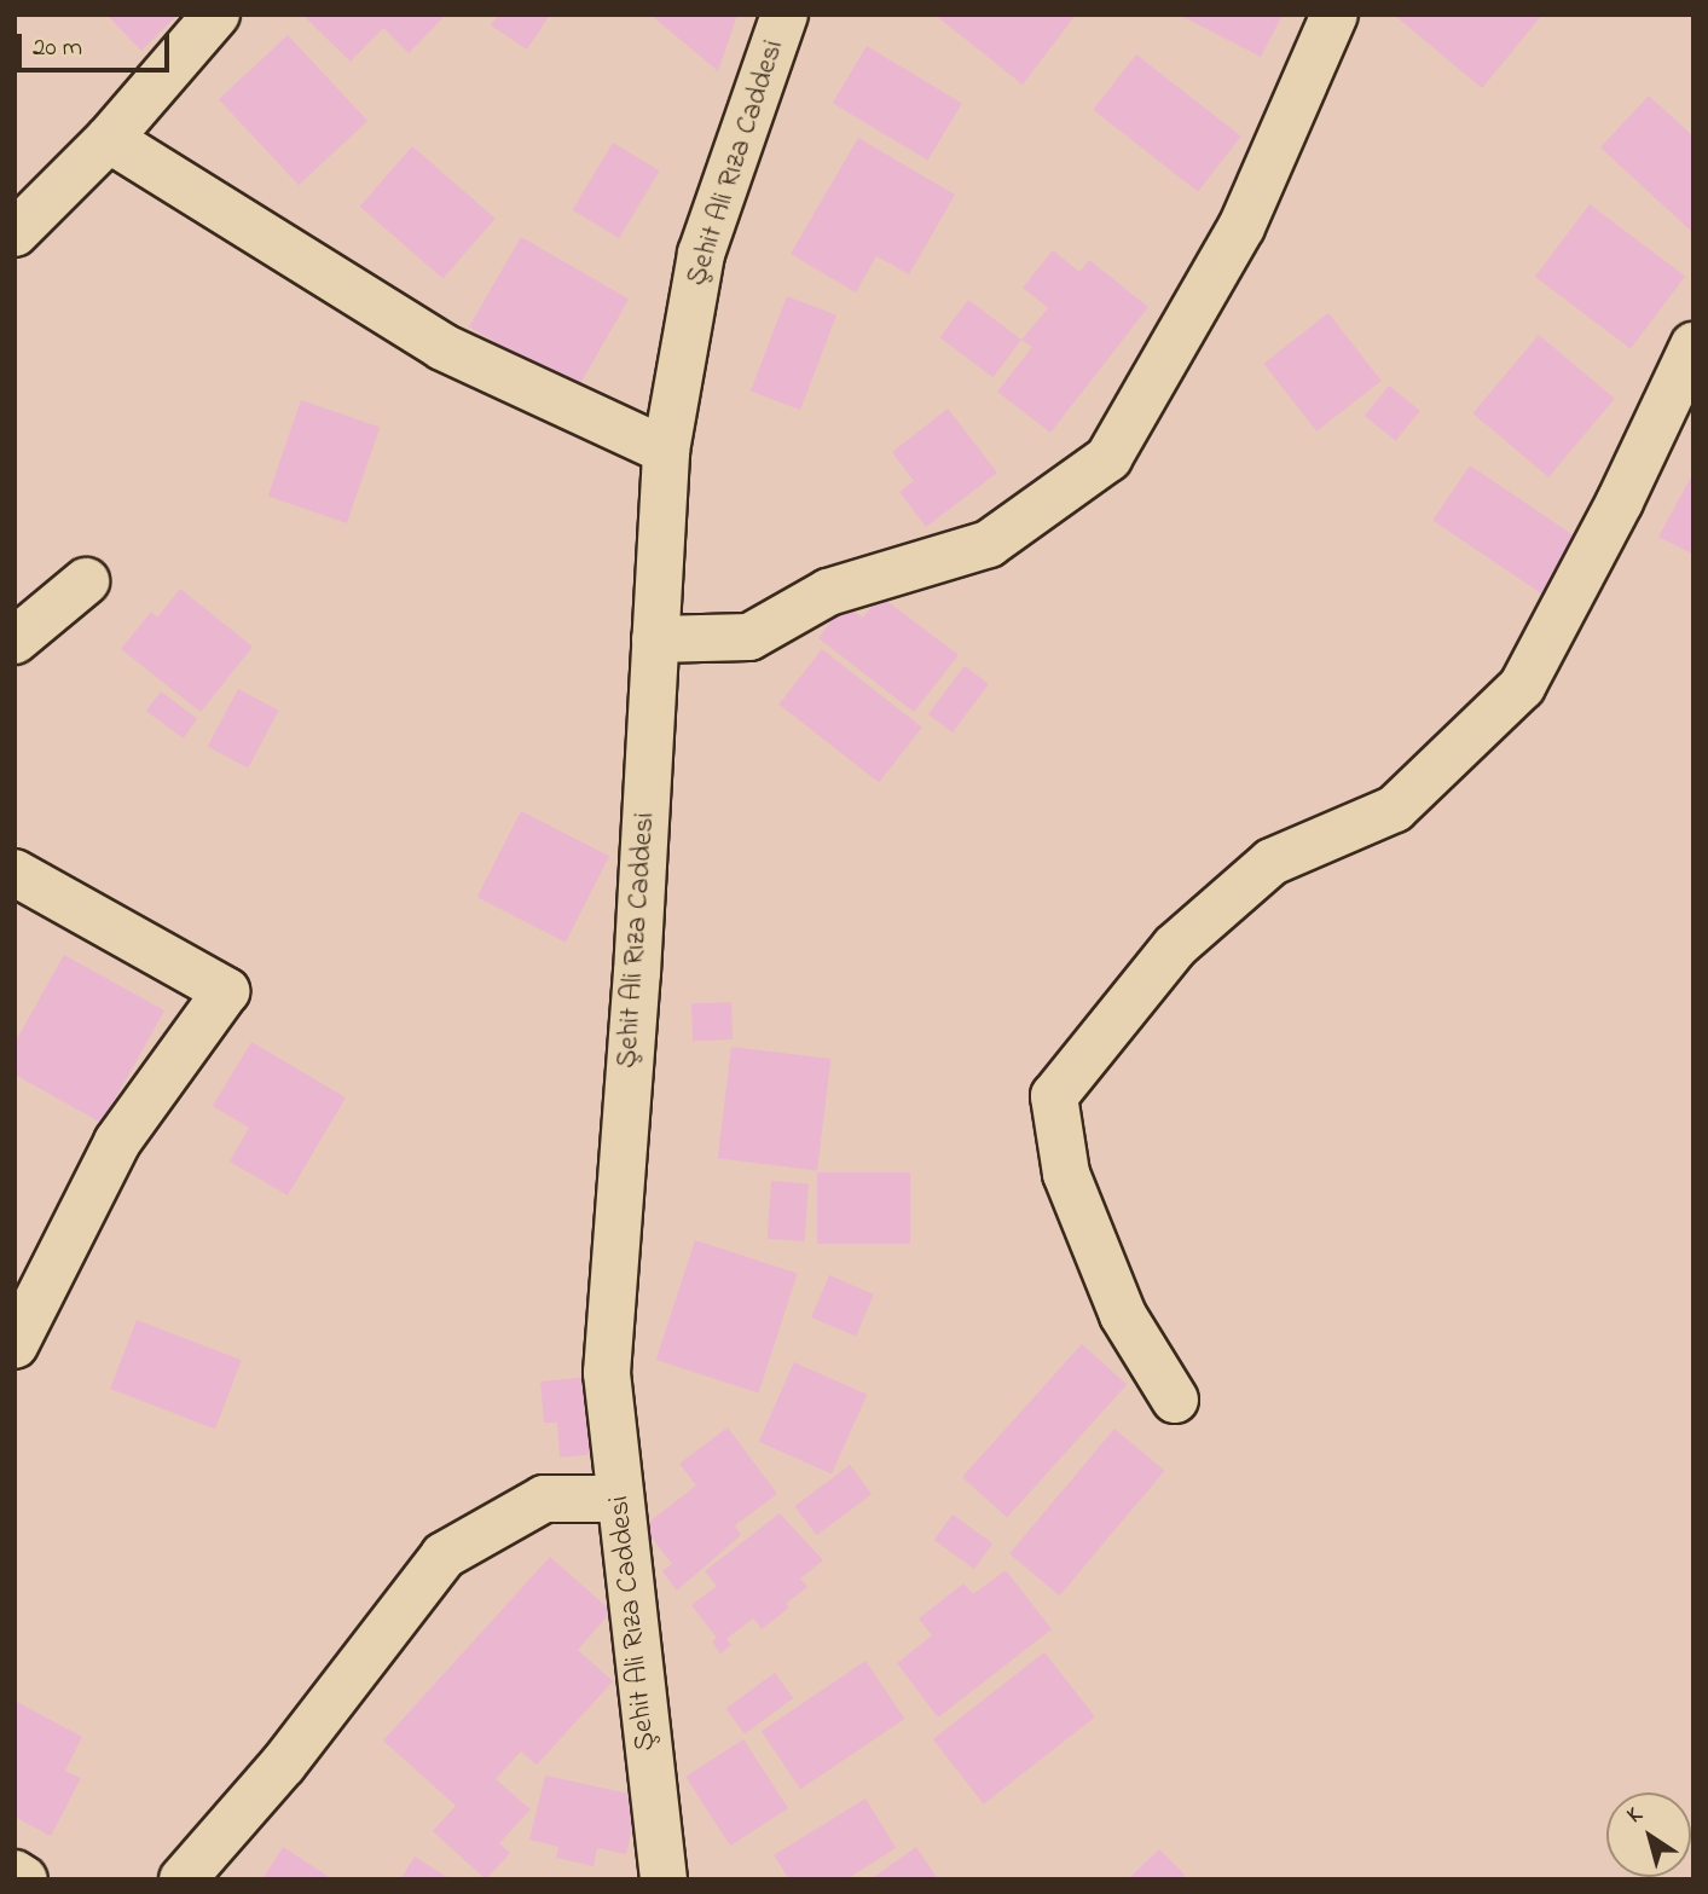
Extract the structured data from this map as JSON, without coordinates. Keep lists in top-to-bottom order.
{
  "streets": {
    "street": ["Şehit Ali Rıza Caddesi"]
  },
  "scale_bar": "20 m",
  "north": "top left"
}
